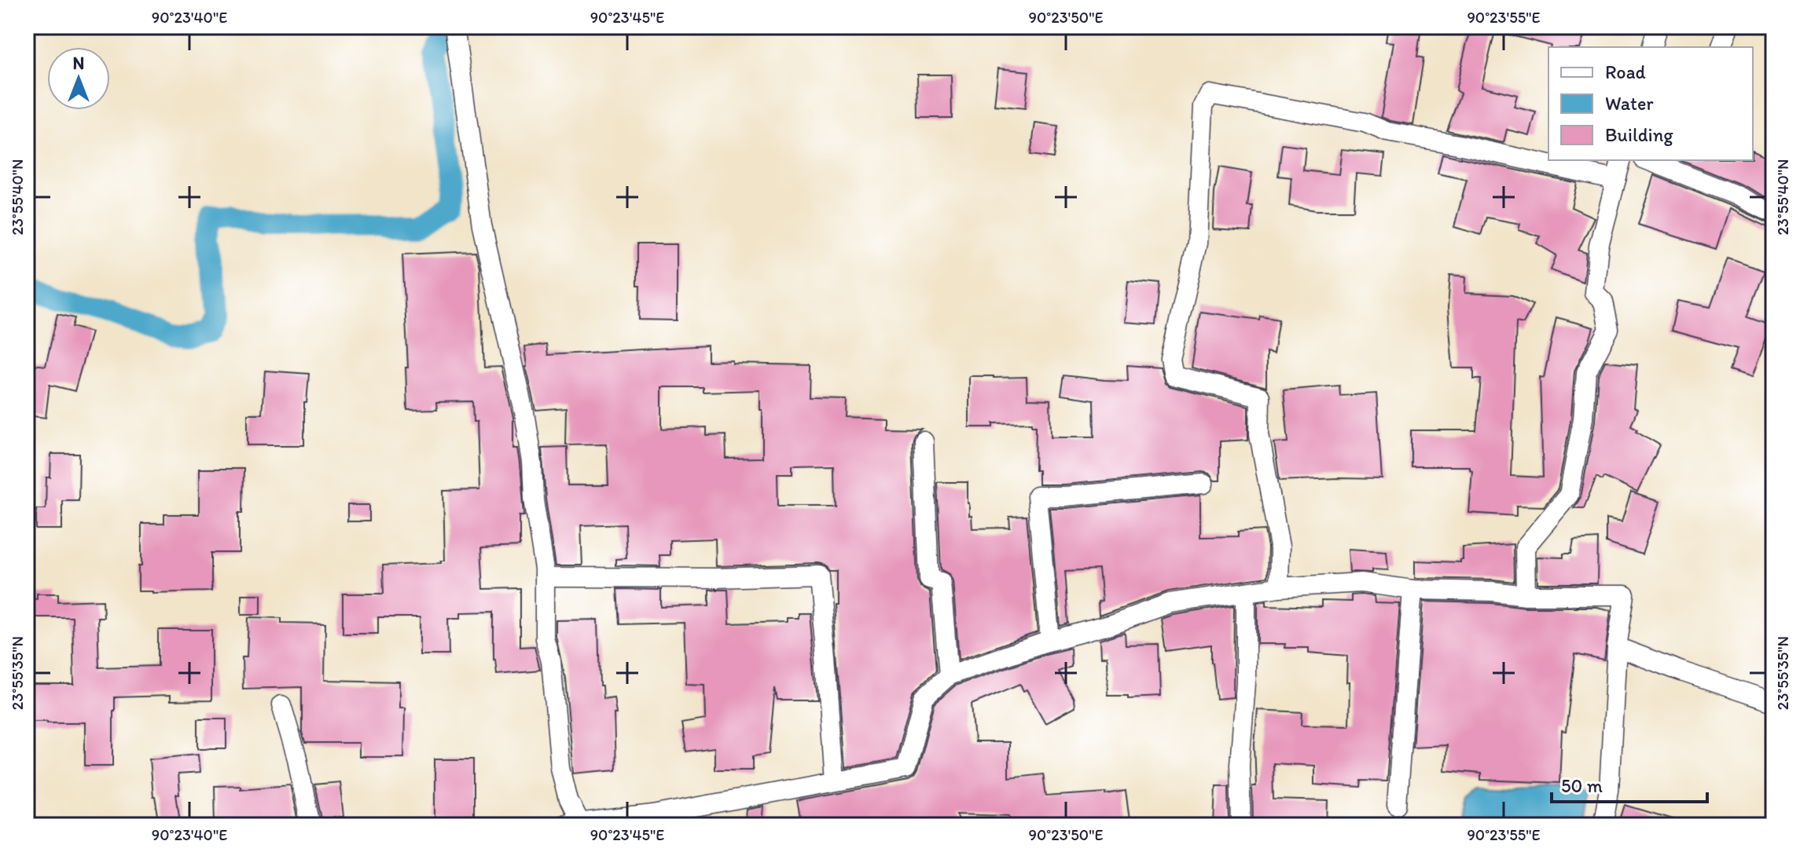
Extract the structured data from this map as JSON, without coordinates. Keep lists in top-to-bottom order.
{
  "legend": ["Road", "Water", "Building"],
  "scale_bar": "50 m",
  "north": "top",
  "coordinates": [
    "90°23'40\"E",
    "90°23'45\"E",
    "90°23'50\"E",
    "90°23'55\"E",
    "23°55'40\"N",
    "23°55'35\"N"
  ]
}
